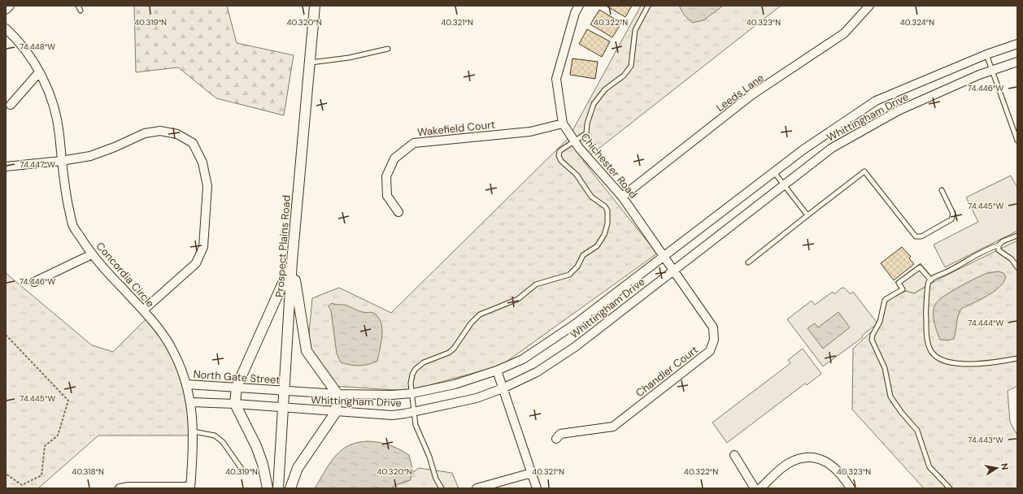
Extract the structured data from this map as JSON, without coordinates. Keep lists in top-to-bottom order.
{
  "streets": {
    "street": [
      "Leeds Lane",
      "Whittingham Drive",
      "Wakefield Court",
      "Chichester Road",
      "Prospect Plains Road",
      "Concordia Circle",
      "Chandler Court",
      "North Gate Street"
    ]
  },
  "crossings": [
    ["Leeds Lane", "Chichester Road"],
    ["Whittingham Drive", "Chichester Road"],
    ["Whittingham Drive", "Prospect Plains Road"],
    ["Whittingham Drive", "Chandler Court"],
    ["Whittingham Drive", "North Gate Street"],
    ["Wakefield Court", "Chichester Road"],
    ["Chichester Road", "Chandler Court"],
    ["Prospect Plains Road", "North Gate Street"],
    ["Concordia Circle", "North Gate Street"]
  ],
  "north": "right",
  "coordinates": [
    "40.319°N",
    "40.320°N",
    "40.321°N",
    "40.322°N",
    "40.323°N",
    "40.324°N",
    "74.448°W",
    "74.446°W",
    "74.447°W",
    "74.445°W",
    "74.444°W",
    "74.443°W",
    "40.318°N"
  ]
}
